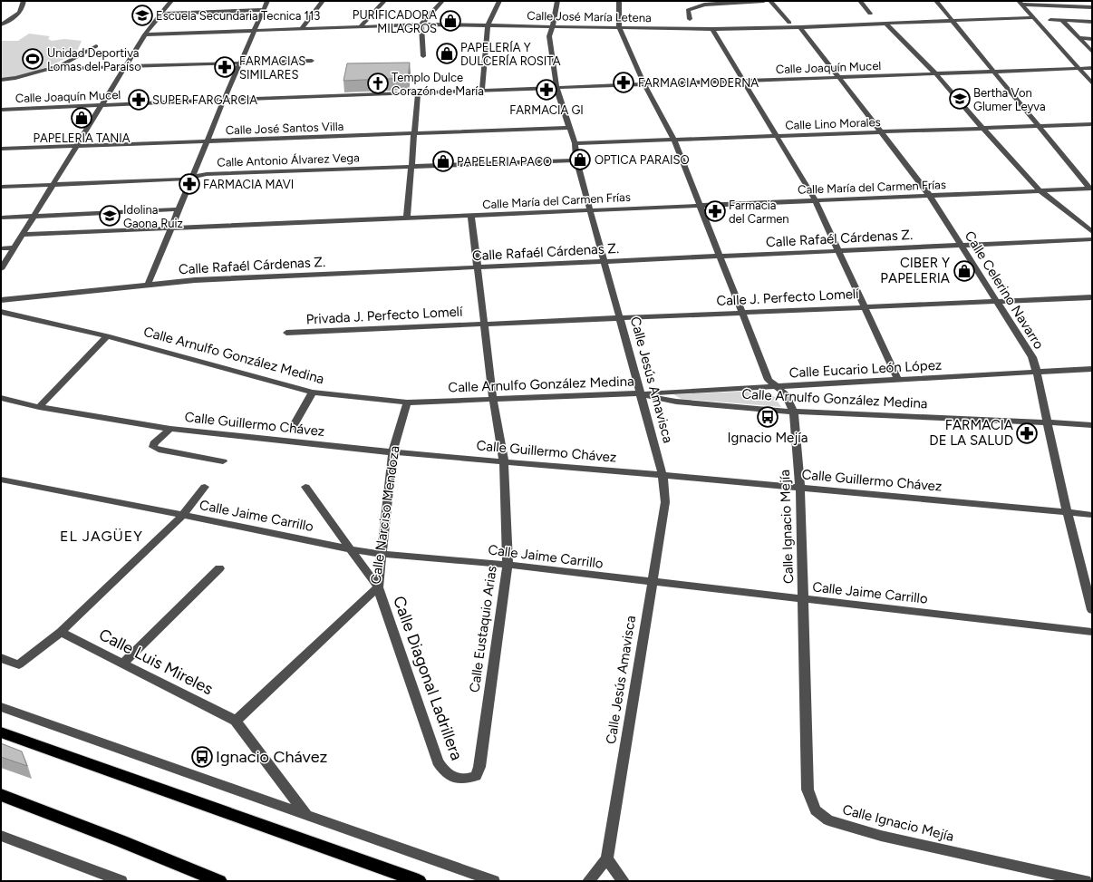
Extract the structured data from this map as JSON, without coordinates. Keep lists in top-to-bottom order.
{
  "streets": {
    "street": [
      "Calle José María Letena",
      "Calle Joaquín Mucel",
      "Calle Lino Morales",
      "Calle José Santos Villa",
      "Calle Antonio Álvarez Vega",
      "Calle María del Carmen Frías",
      "Calle Rafaél Cárdenas Z.",
      "Calle Celerino Navarro",
      "Calle J. Perfecto Lomelí",
      "Privada J. Perfecto Lomelí",
      "Calle Arnulfo González Medina",
      "Calle Eucario León López",
      "Calle Jesús Amavisca",
      "Calle Guillermo Chávez",
      "Calle Narciso Mendoza",
      "Calle Jaime Carrillo",
      "Calle Ignacio Mejía",
      "Calle Eustaquio Arias",
      "Calle Luis Mireles",
      "Calle Diagonal Ladrillera"
    ]
  },
  "crossings": [
    ["Calle José María Letena", "Calle Celerino Navarro"],
    ["Calle José María Letena", "Calle Jesús Amavisca"],
    ["Calle José María Letena", "Calle Ignacio Mejía"],
    ["Calle Joaquín Mucel", "Calle Celerino Navarro"],
    ["Calle Joaquín Mucel", "Calle Jesús Amavisca"],
    ["Calle Joaquín Mucel", "Calle Ignacio Mejía"],
    ["Calle Lino Morales", "Calle Celerino Navarro"],
    ["Calle Lino Morales", "Calle Jesús Amavisca"],
    ["Calle Lino Morales", "Calle Ignacio Mejía"],
    ["Calle José Santos Villa", "Calle Jesús Amavisca"],
    ["Calle Antonio Álvarez Vega", "Calle Jesús Amavisca"],
    ["Calle María del Carmen Frías", "Calle Celerino Navarro"],
    ["Calle María del Carmen Frías", "Calle Jesús Amavisca"],
    ["Calle María del Carmen Frías", "Calle Ignacio Mejía"],
    ["Calle María del Carmen Frías", "Calle Eustaquio Arias"],
    ["Calle Rafaél Cárdenas Z.", "Calle Celerino Navarro"],
    ["Calle Rafaél Cárdenas Z.", "Calle Jesús Amavisca"],
    ["Calle Rafaél Cárdenas Z.", "Calle Ignacio Mejía"],
    ["Calle Rafaél Cárdenas Z.", "Calle Eustaquio Arias"],
    ["Calle Celerino Navarro", "Calle J. Perfecto Lomelí"],
    ["Calle Celerino Navarro", "Calle Arnulfo González Medina"],
    ["Calle Celerino Navarro", "Calle Eucario León López"],
    ["Calle Celerino Navarro", "Calle Guillermo Chávez"],
    ["Calle J. Perfecto Lomelí", "Privada J. Perfecto Lomelí"],
    ["Calle J. Perfecto Lomelí", "Calle Jesús Amavisca"],
    ["Calle J. Perfecto Lomelí", "Calle Ignacio Mejía"],
    ["Calle J. Perfecto Lomelí", "Calle Eustaquio Arias"],
    ["Privada J. Perfecto Lomelí", "Calle Eustaquio Arias"],
    ["Calle Arnulfo González Medina", "Calle Eucario León López"],
    ["Calle Arnulfo González Medina", "Calle Jesús Amavisca"],
    ["Calle Arnulfo González Medina", "Calle Narciso Mendoza"],
    ["Calle Arnulfo González Medina", "Calle Ignacio Mejía"],
    ["Calle Arnulfo González Medina", "Calle Eustaquio Arias"],
    ["Calle Eucario León López", "Calle Jesús Amavisca"],
    ["Calle Eucario León López", "Calle Ignacio Mejía"],
    ["Calle Jesús Amavisca", "Calle Guillermo Chávez"],
    ["Calle Jesús Amavisca", "Calle Jaime Carrillo"],
    ["Calle Guillermo Chávez", "Calle Narciso Mendoza"],
    ["Calle Guillermo Chávez", "Calle Ignacio Mejía"],
    ["Calle Guillermo Chávez", "Calle Eustaquio Arias"],
    ["Calle Narciso Mendoza", "Calle Jaime Carrillo"],
    ["Calle Narciso Mendoza", "Calle Luis Mireles"],
    ["Calle Narciso Mendoza", "Calle Diagonal Ladrillera"],
    ["Calle Jaime Carrillo", "Calle Ignacio Mejía"],
    ["Calle Jaime Carrillo", "Calle Eustaquio Arias"],
    ["Calle Jaime Carrillo", "Calle Diagonal Ladrillera"],
    ["Calle Eustaquio Arias", "Calle Diagonal Ladrillera"]
  ],
  "districts": ["EL JAGÜEY"],
  "places": {
    "school or university": ["Escuela Secundaria Tecnica 113", "Bertha Von Glumer Leyva", "Idolina Gaona Ruiz"],
    "shop": [
      "PURIFICADORA MILAGROS",
      "PAPELERÍA Y DULCERÍA ROSITA",
      "PAPELERIA TANIA",
      "OPTICA PARAISO",
      "PAPELERIA PACO",
      "CIBER Y PAPELERIA"
    ],
    "sports": ["Unidad Deportiva Lomas del Paraíso"],
    "pharmacy": [
      "FARMACIAS SIMILARES",
      "FARMACIA MODERNA",
      "FARMACIA GI",
      "SUPER FARGARCIA",
      "FARMACIA MAVI",
      "Farmacia del Carmen",
      "FARMACIA DE LA SALUD"
    ],
    "church": ["Templo Dulce Corazón de María"],
    "bus stop": ["Ignacio Mejía", "Ignacio Chávez"]
  }
}
